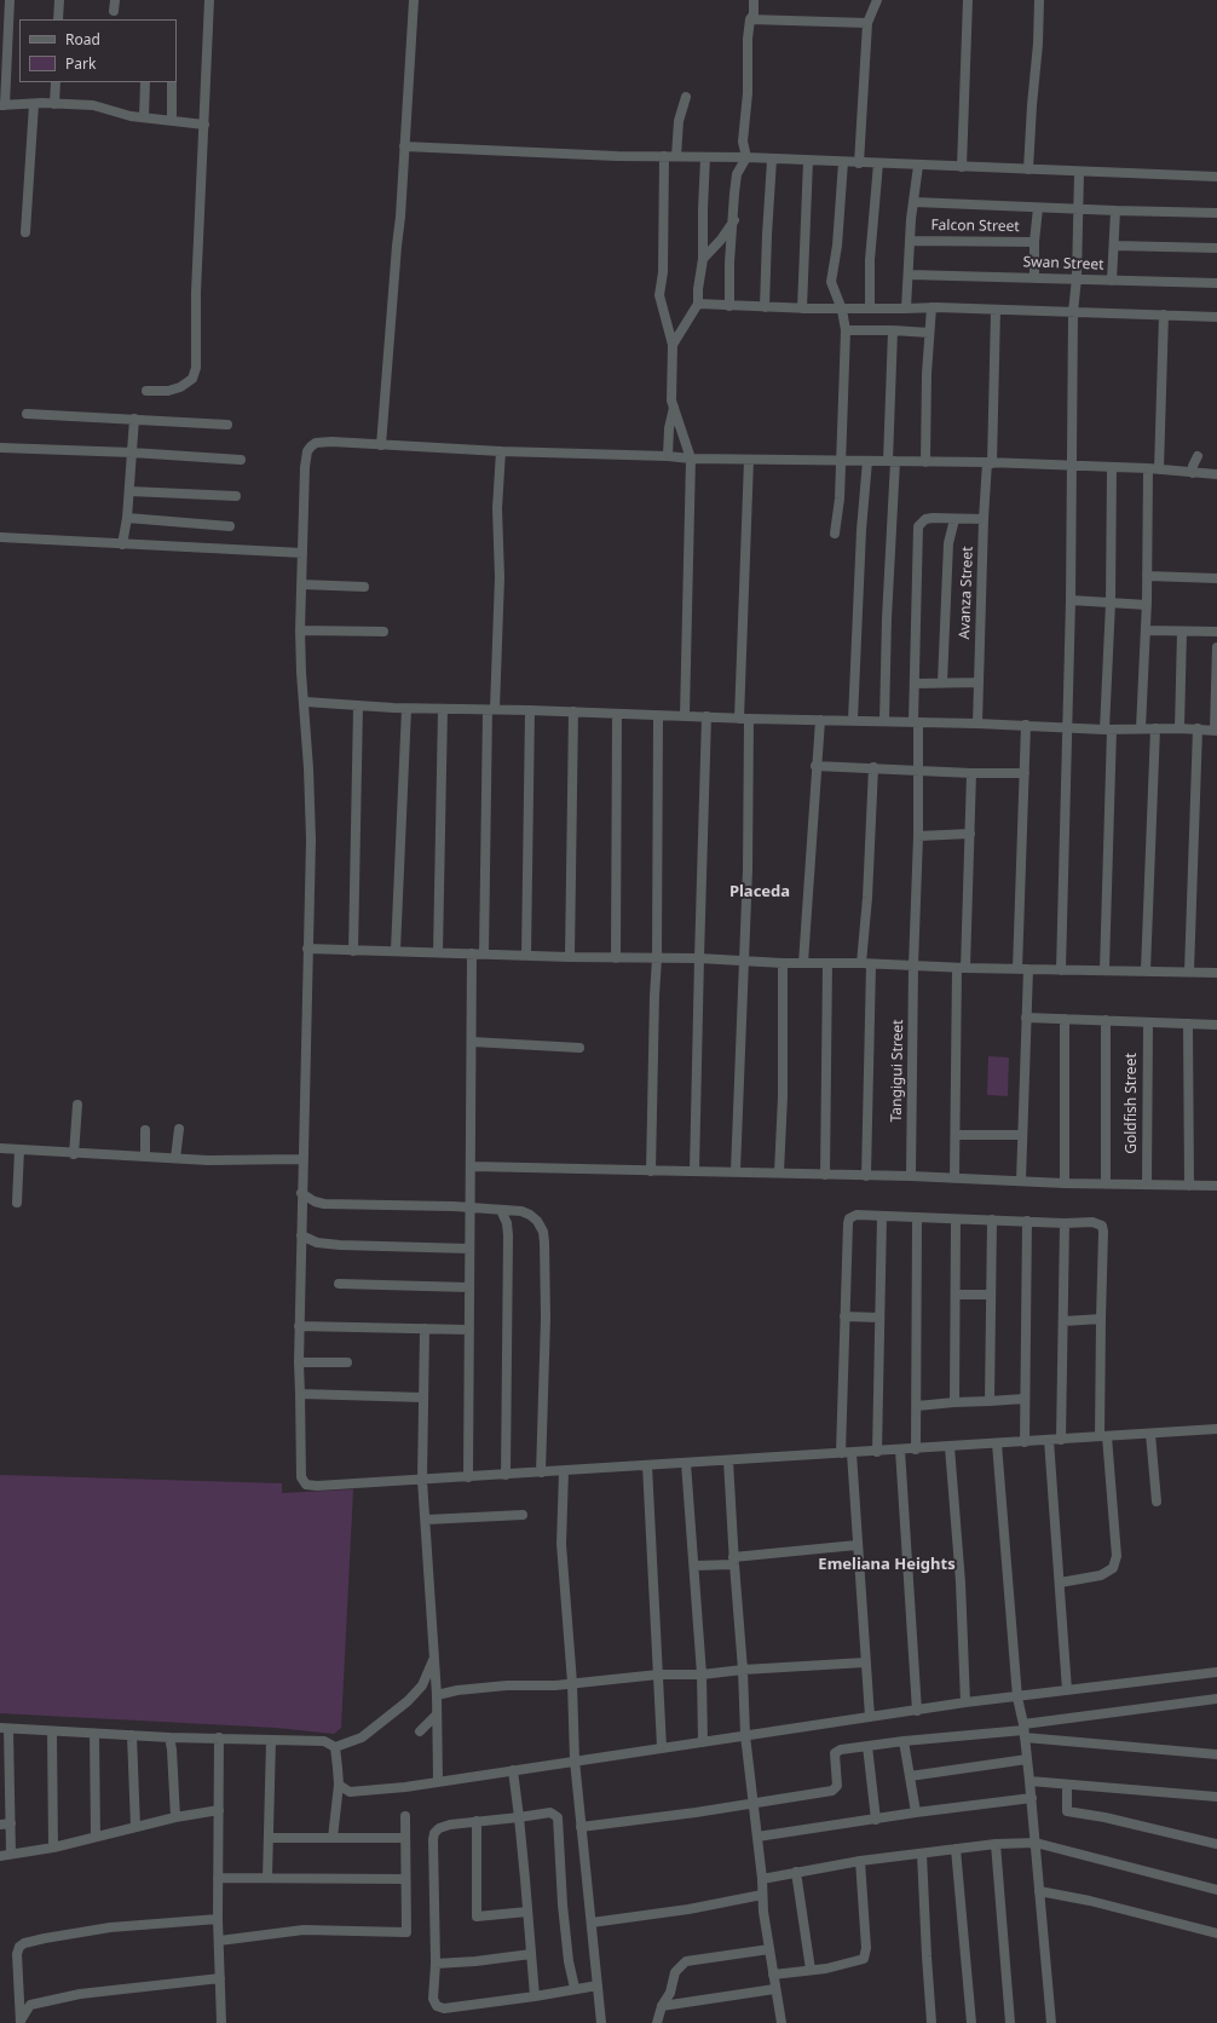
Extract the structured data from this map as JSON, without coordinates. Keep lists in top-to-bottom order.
{
  "streets": {
    "street": [
      "Falcon Street",
      "Swan Street",
      "Avanza Street",
      "Tangigui Street",
      "Goldfish Street"
    ]
  },
  "crossings": [
    ["Avanza Street", "Tangigui Street"]
  ],
  "districts": ["Placeda", "Emeliana Heights"],
  "legend": ["Road", "Park"]
}
